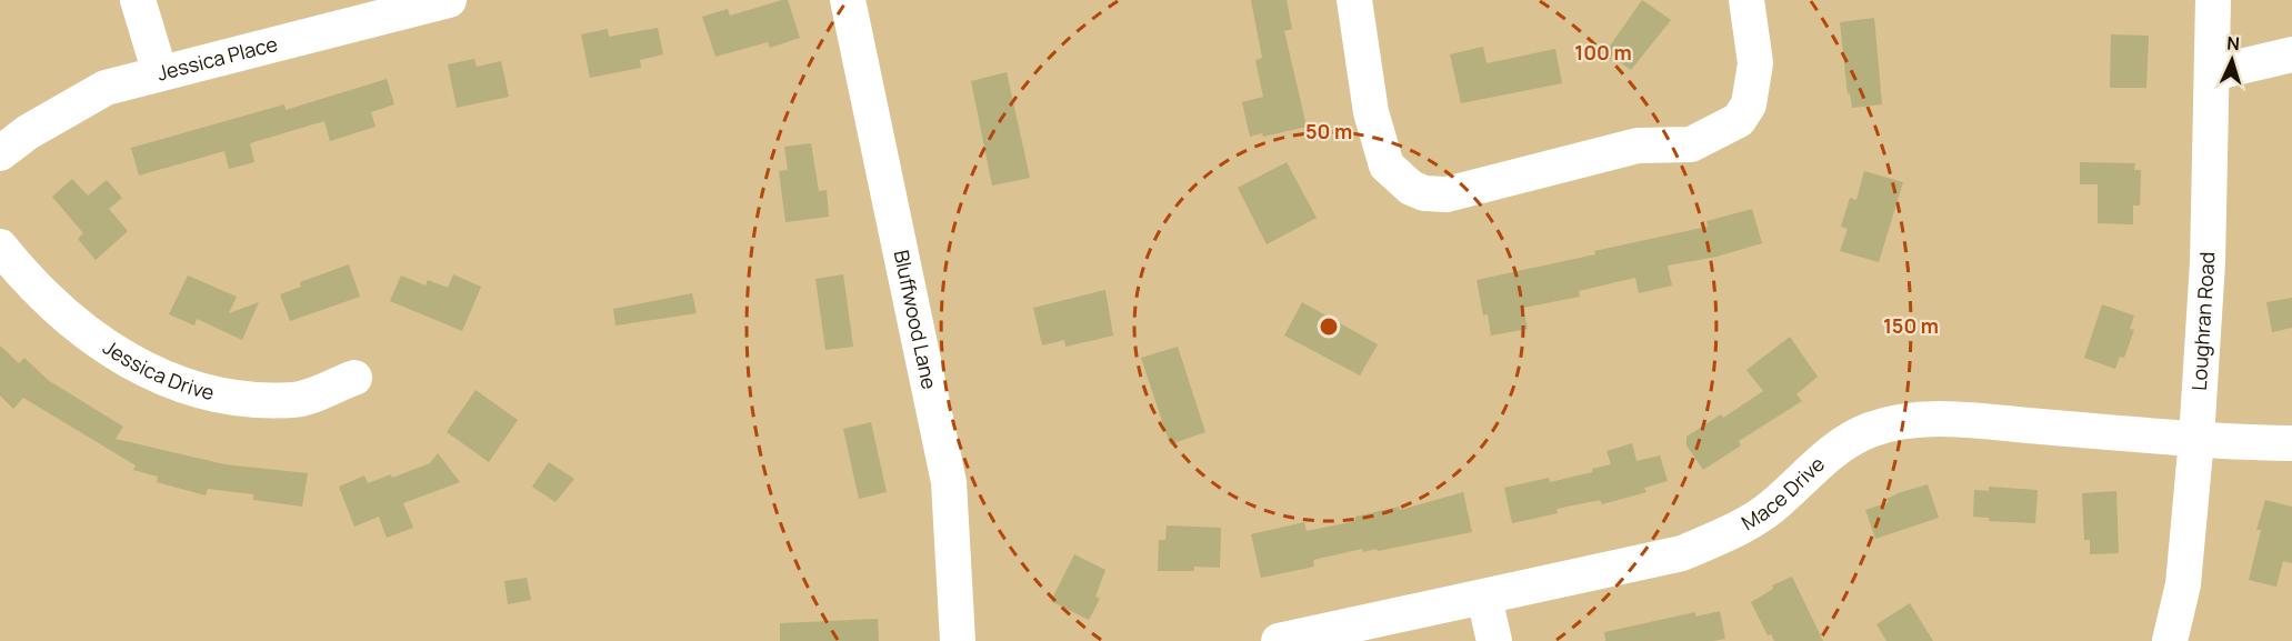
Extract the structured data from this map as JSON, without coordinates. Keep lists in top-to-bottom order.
{
  "streets": {
    "street": [
      "Jessica Place",
      "Bluffwood Lane",
      "Loughran Road",
      "Jessica Drive",
      "Mace Drive"
    ]
  },
  "crossings": [
    ["Loughran Road", "Mace Drive"]
  ],
  "north": "top",
  "rings": ["100 m", "50 m", "150 m"]
}
